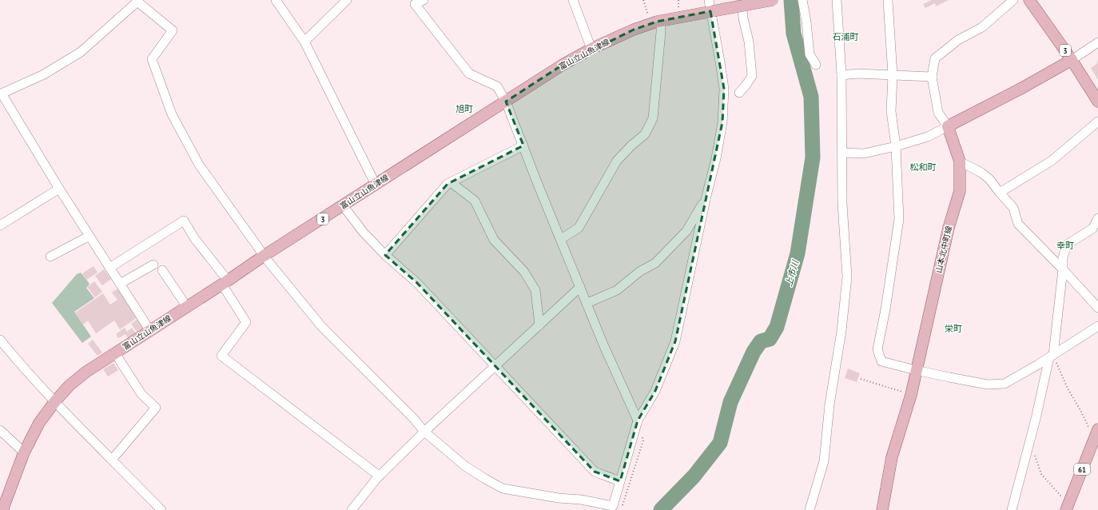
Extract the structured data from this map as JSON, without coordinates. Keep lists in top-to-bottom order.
{
  "streets": {
    "main road": [
      "3",
      "富山立山魚津線",
      "山本北中町線",
      "61"
    ]
  },
  "districts": [
    "石浦町",
    "旭町",
    "松和町",
    "幸町",
    "栄町"
  ],
  "water": ["上市川"]
}
